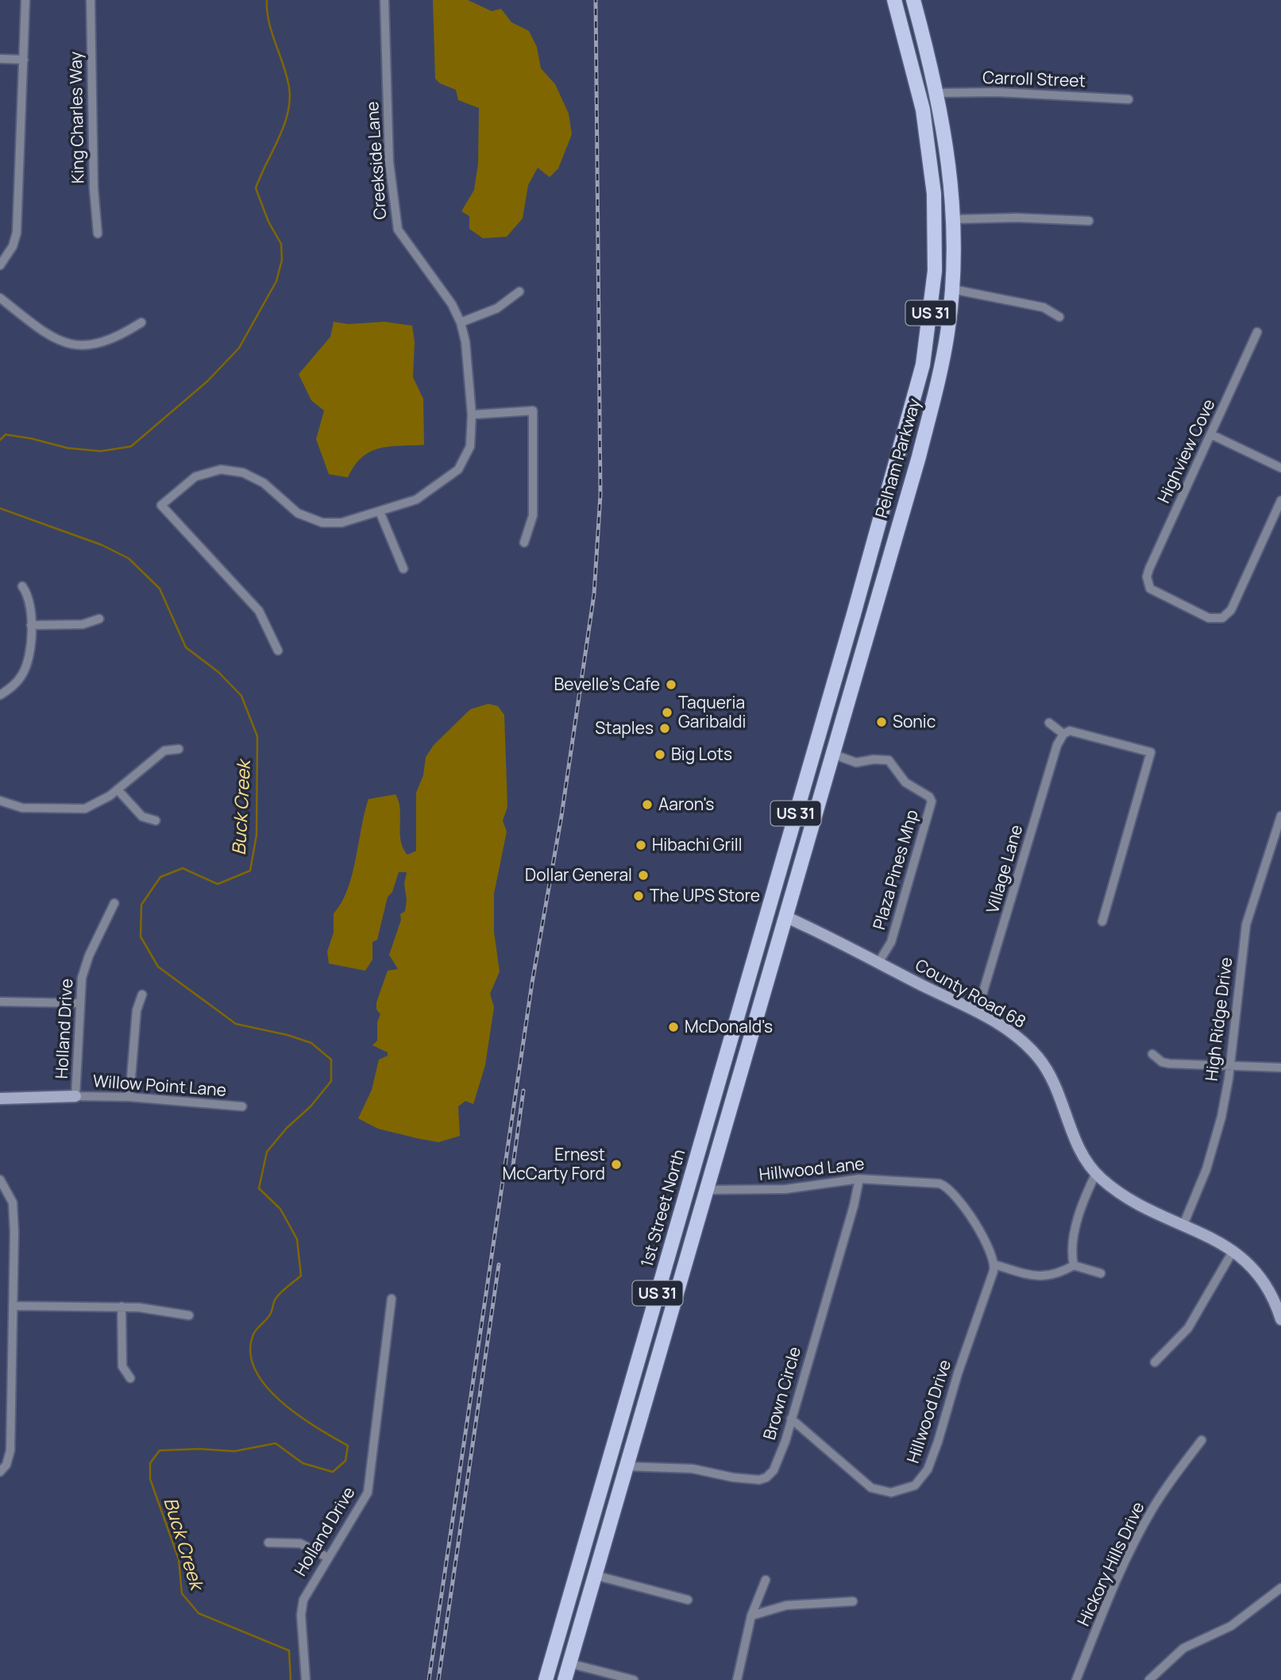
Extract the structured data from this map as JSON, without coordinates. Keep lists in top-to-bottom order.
{
  "streets": {
    "main road": ["US 31", "Pelham Parkway", "1st Street North"],
    "street": [
      "Carroll Street",
      "King Charles Way",
      "Creekside Lane",
      "Highview Cove",
      "Village Lane",
      "Plaza Pines Mhp",
      "County Road 68",
      "High Ridge Drive",
      "Holland Drive",
      "Willow Point Lane",
      "Hillwood Lane",
      "Brown Circle",
      "Hillwood Drive",
      "Hickory Hills Drive"
    ]
  },
  "crossings": [
    ["Carroll Street", "Pelham Parkway"],
    ["US 31", "Pelham Parkway"],
    ["US 31", "County Road 68"],
    ["US 31", "Hillwood Lane"],
    ["US 31", "Brown Circle"],
    ["Pelham Parkway", "Plaza Pines Mhp"],
    ["Pelham Parkway", "County Road 68"],
    ["Pelham Parkway", "1st Street North"],
    ["Village Lane", "County Road 68"],
    ["Plaza Pines Mhp", "County Road 68"],
    ["County Road 68", "High Ridge Drive"],
    ["Holland Drive", "Willow Point Lane"],
    ["Hillwood Lane", "Brown Circle"],
    ["Hillwood Lane", "Hillwood Drive"],
    ["Brown Circle", "Hillwood Drive"]
  ],
  "water": ["Buck Creek"],
  "places": [
    "Bevelle's Cafe",
    "Taqueria Garibaldi",
    "Sonic",
    "Staples",
    "Big Lots",
    "Aaron's",
    "Hibachi Grill",
    "Dollar General",
    "The UPS Store",
    "McDonald's",
    "Ernest McCarty Ford"
  ]
}
